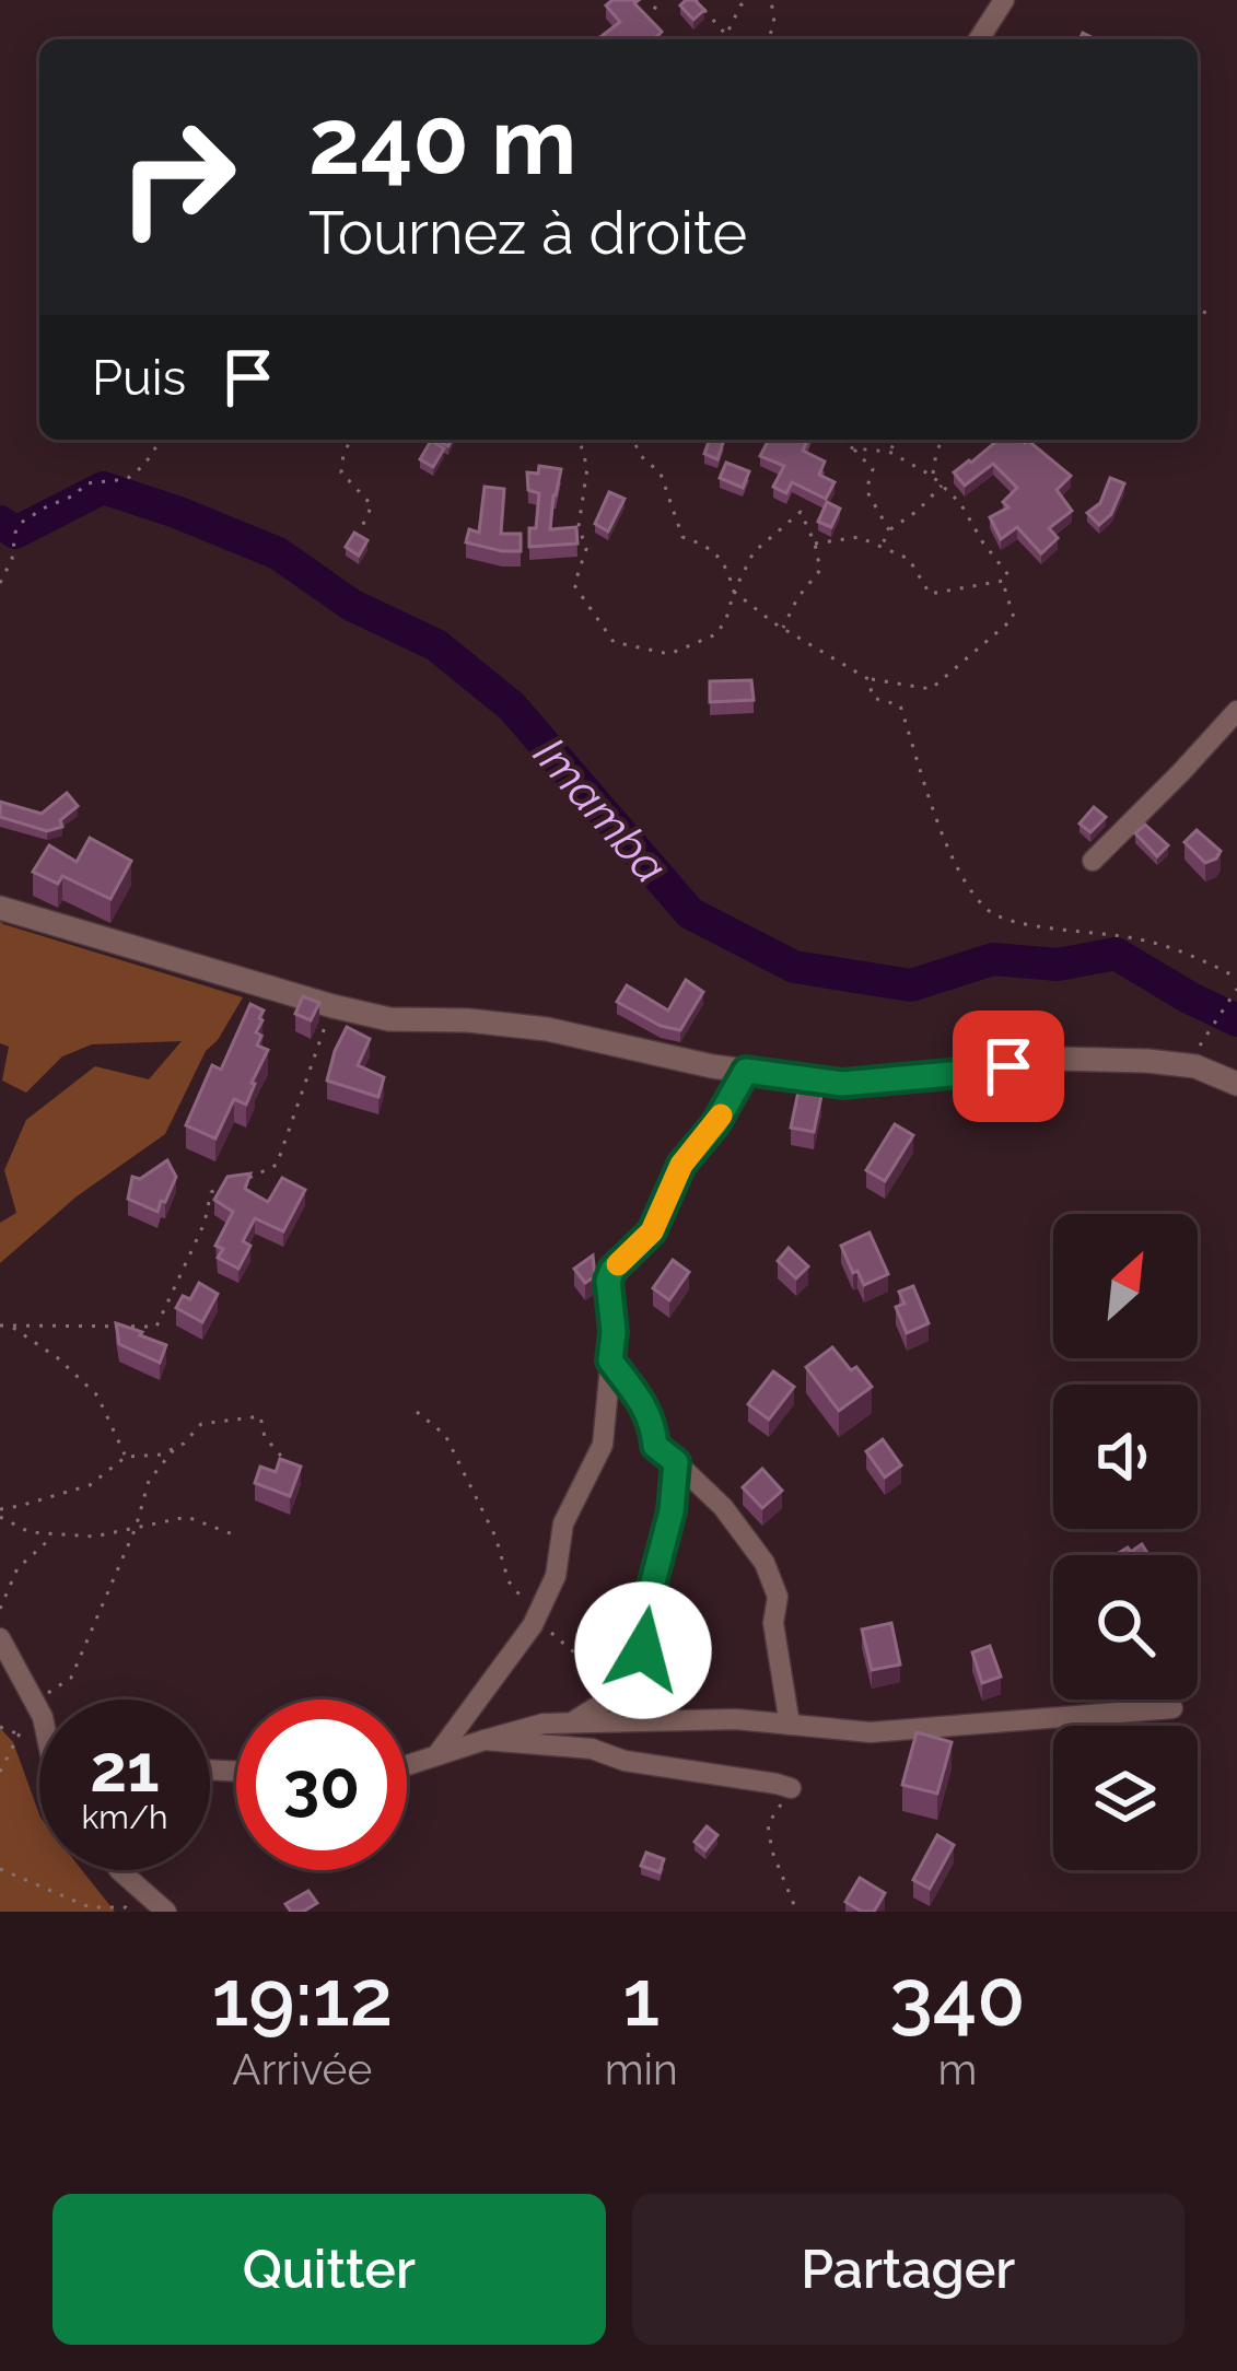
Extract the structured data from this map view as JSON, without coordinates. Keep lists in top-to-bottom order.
{
  "water": ["Imamba"],
  "north": "top right",
  "page": {
    "turn": ["240 m", "Tournez à droite"],
    "then": "Puis",
    "speed": "21 km/h",
    "limit": "30",
    "eta": [
      "19:12",
      "Arrivée",
      "1",
      "min",
      "340",
      "m"
    ],
    "buttons": ["Quitter", "Partager"]
  }
}
